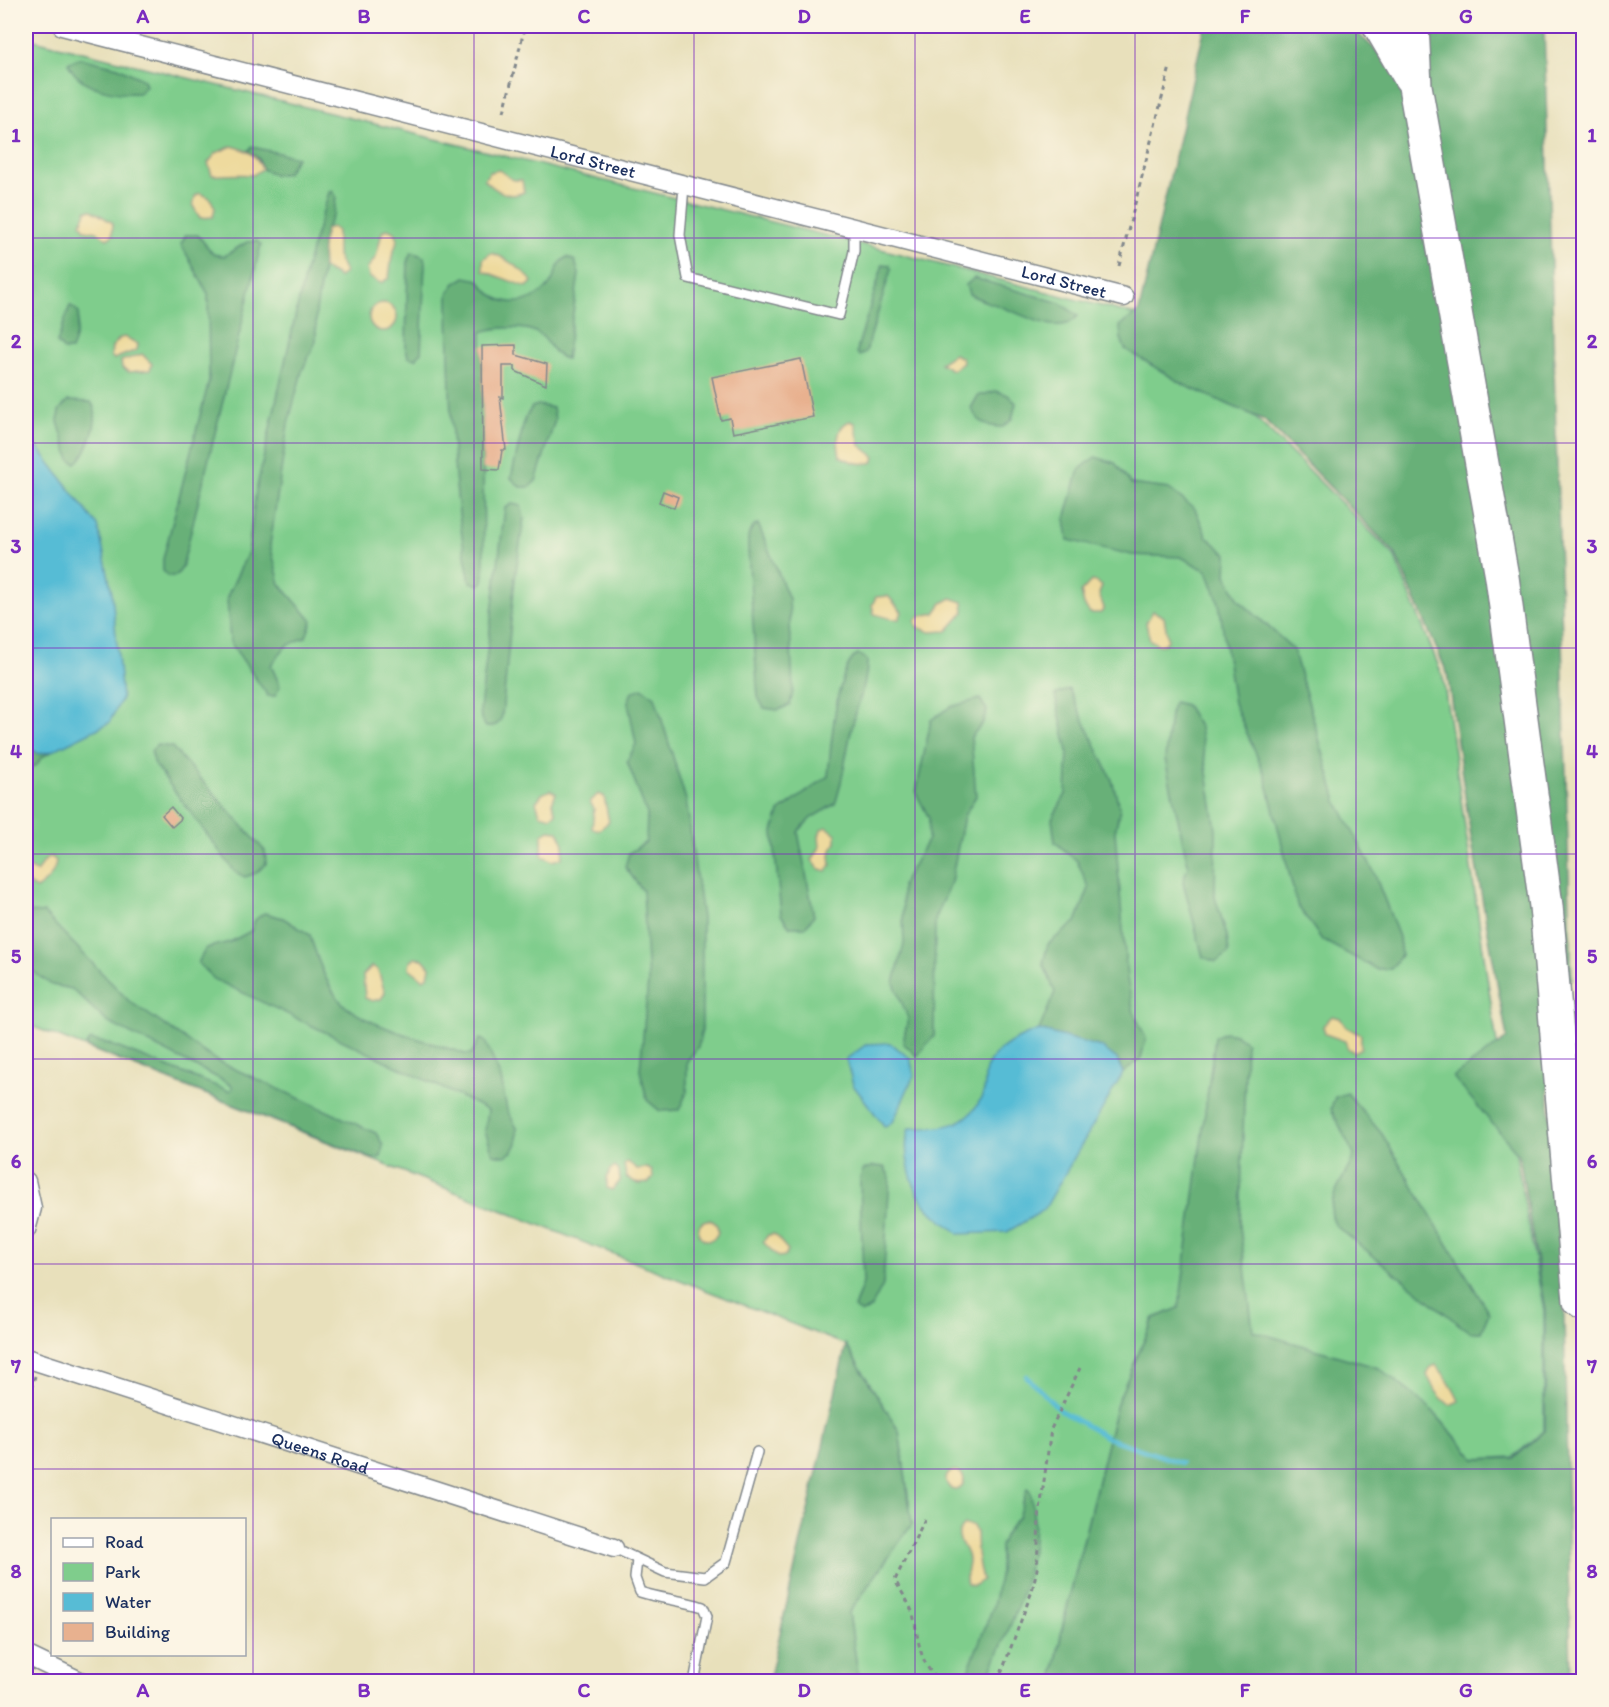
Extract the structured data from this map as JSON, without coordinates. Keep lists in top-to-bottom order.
{
  "streets": {
    "street": ["Lord Street", "Queens Road"]
  },
  "legend": [
    "Road",
    "Park",
    "Water",
    "Building"
  ],
  "grid": {
    "columns": [
      "A",
      "B",
      "C",
      "D",
      "E",
      "F",
      "G"
    ],
    "rows": [
      "1",
      "2",
      "3",
      "4",
      "5",
      "6",
      "7",
      "8"
    ]
  }
}
